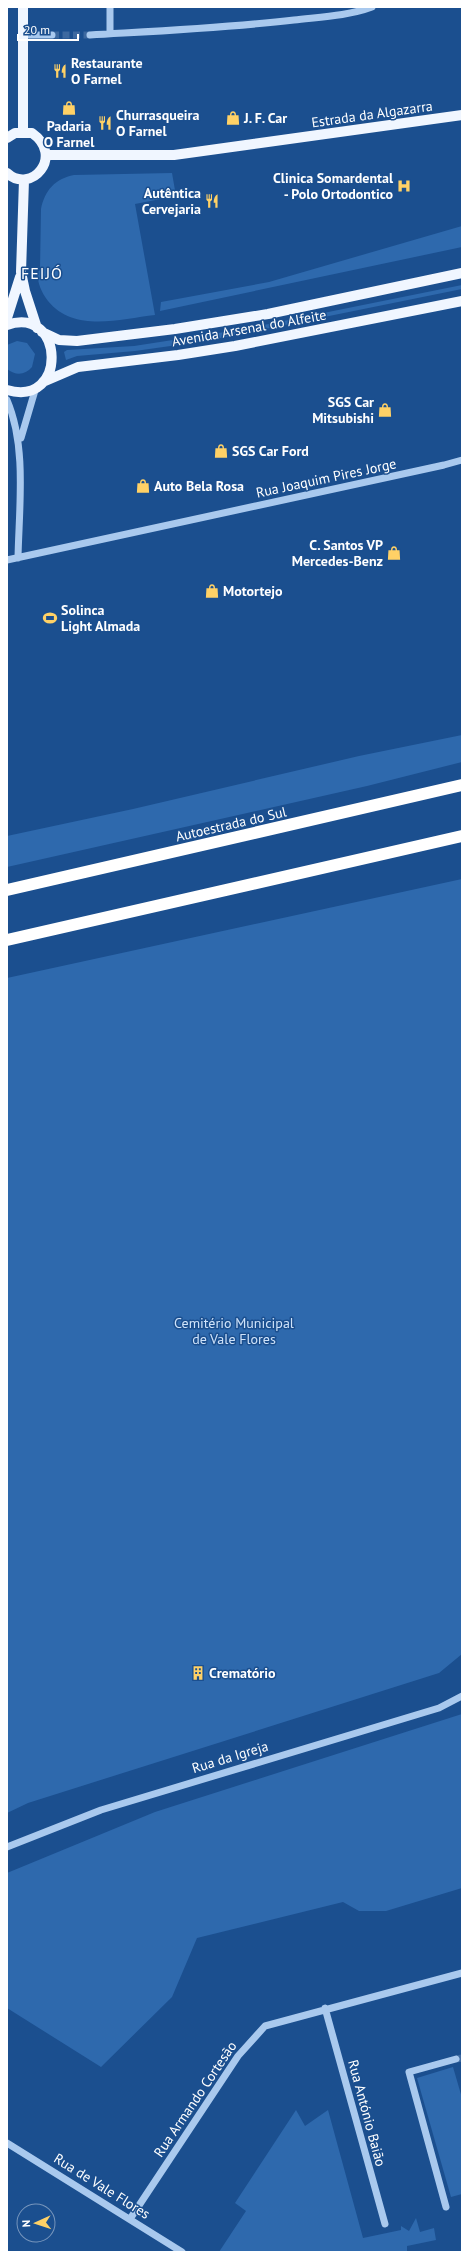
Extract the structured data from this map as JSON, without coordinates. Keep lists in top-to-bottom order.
{
  "streets": {
    "highway": ["Autoestrada do Sul"],
    "main road": ["Estrada da Algazarra", "Avenida Arsenal do Alfeite"],
    "street": [
      "Rua Joaquim Pires Jorge",
      "Rua da Igreja",
      "Rua Armando Cortesão",
      "Rua António Baião",
      "Rua de Vale Flores"
    ]
  },
  "crossings": [
    ["Rua Armando Cortesão", "Rua António Baião"],
    ["Rua Armando Cortesão", "Rua de Vale Flores"]
  ],
  "districts": ["FEIJÓ"],
  "parks": ["Cemitério Municipal de Vale Flores"],
  "places": {
    "restaurant": ["Restaurante O Farnel", "Churrasqueira O Farnel", "Autêntica Cervejaria"],
    "shop": [
      "Padaria O Farnel",
      "J. F. Car",
      "SGS Car Mitsubishi",
      "SGS Car Ford",
      "Auto Bela Rosa",
      "C. Santos VP Mercedes-Benz",
      "Motortejo"
    ],
    "hospital": ["Clinica Somardental - Polo Ortodontico"],
    "sports": ["Solinca Light Almada"],
    "building": ["Crematório"]
  },
  "scale_bar": "20 m",
  "north": "left"
}
